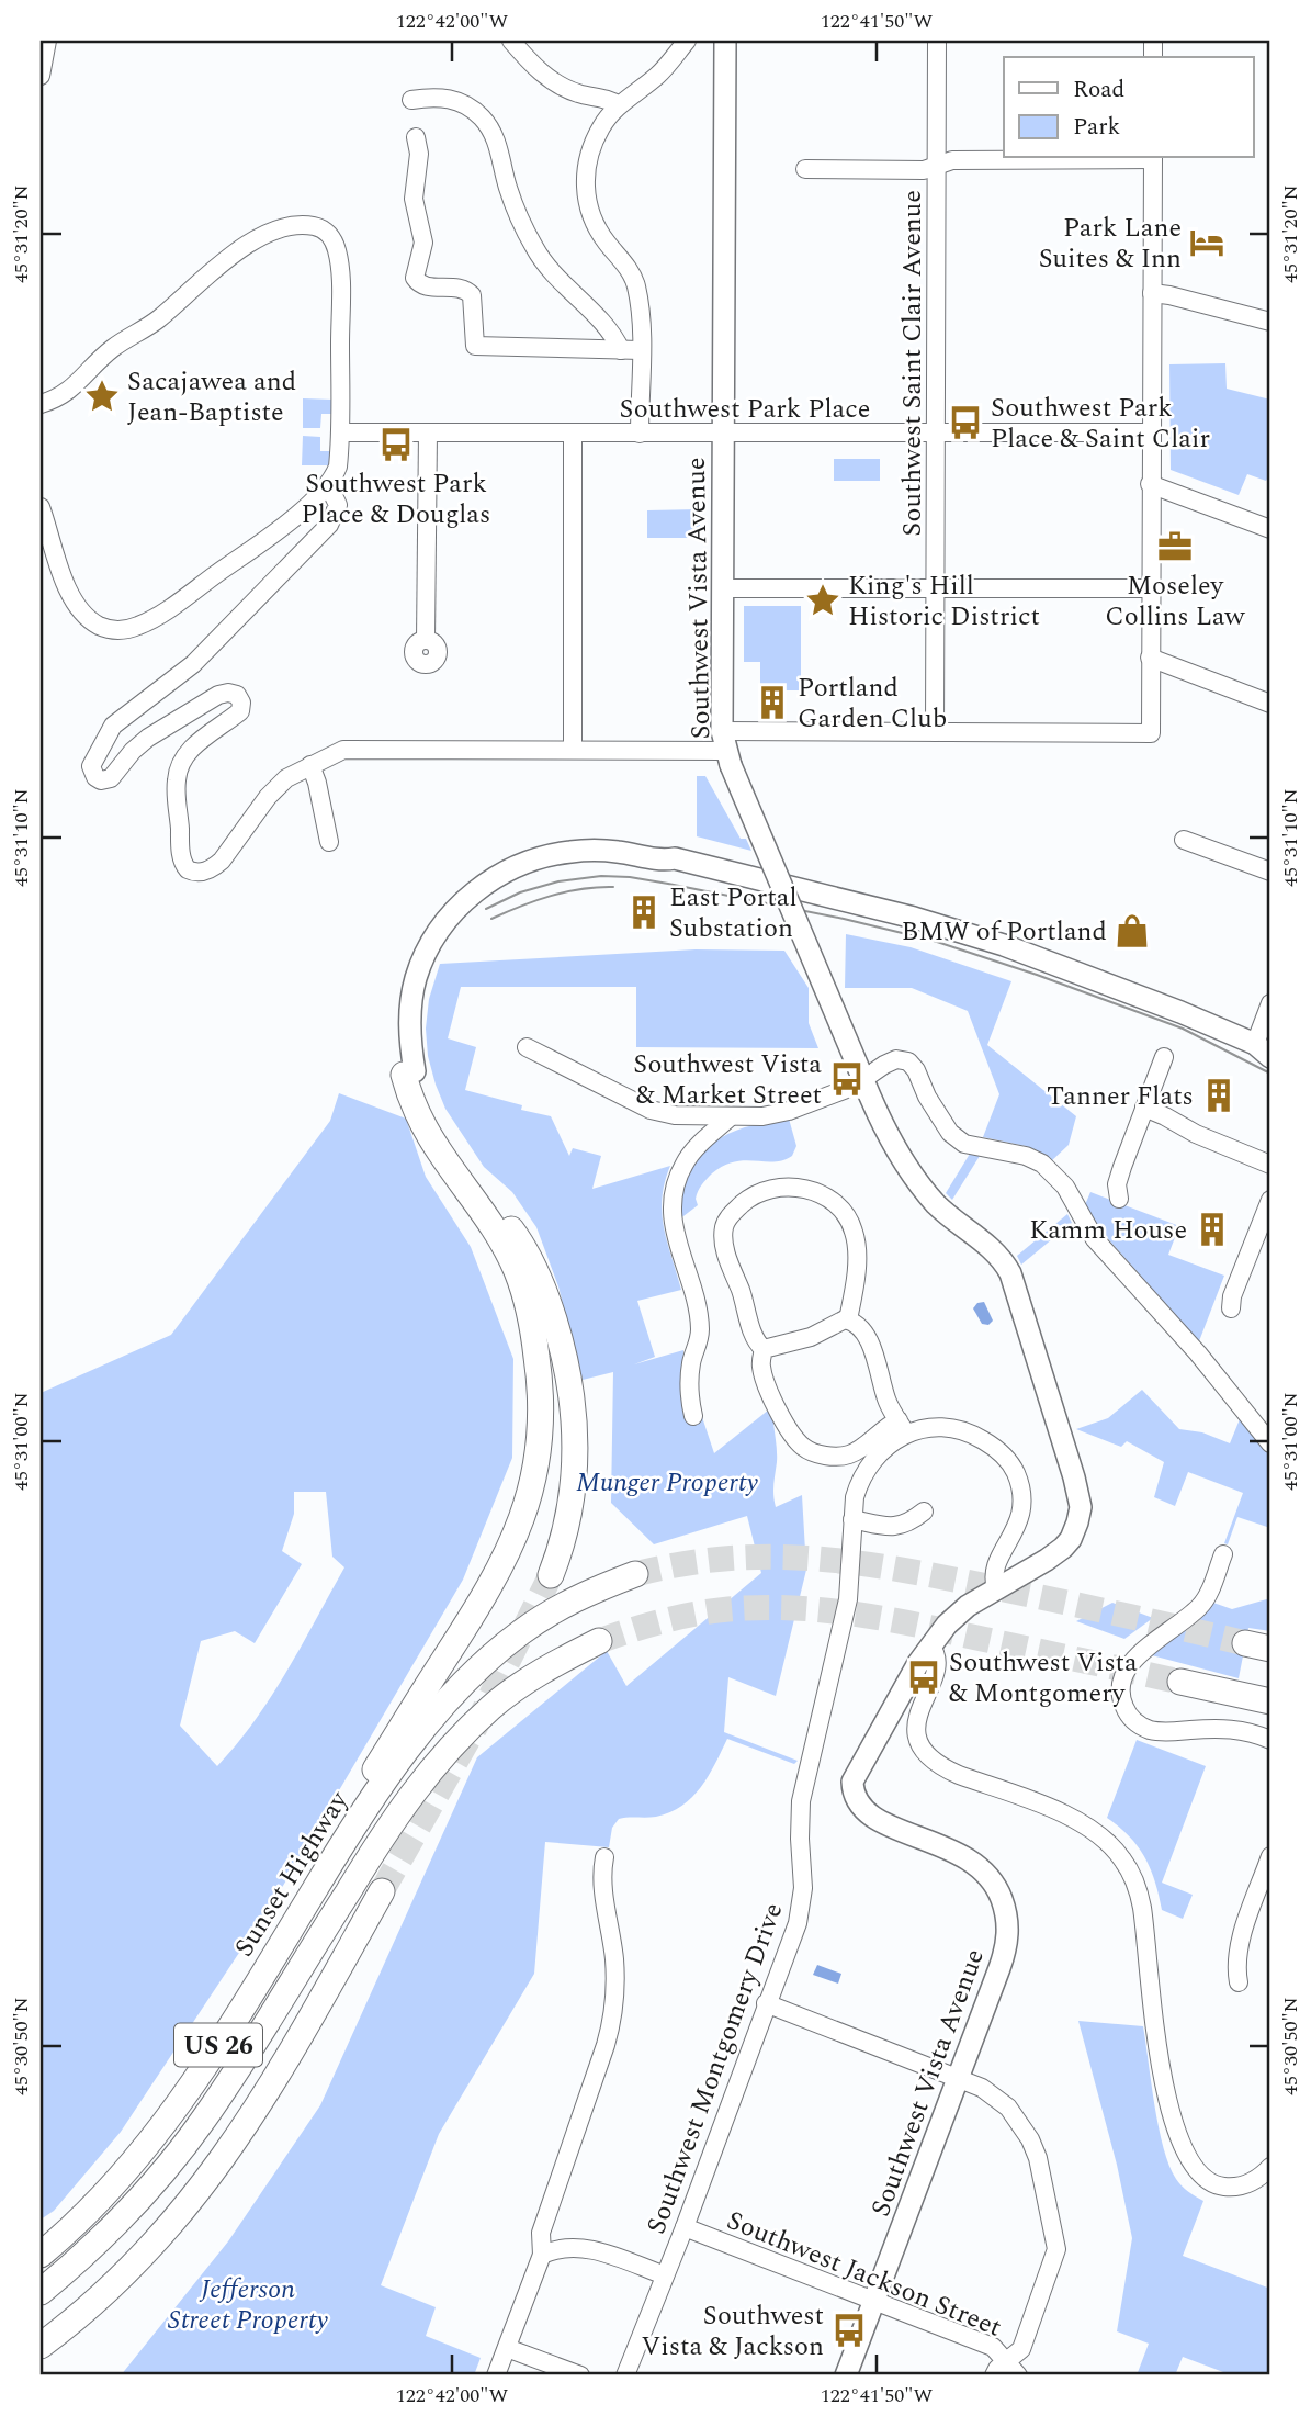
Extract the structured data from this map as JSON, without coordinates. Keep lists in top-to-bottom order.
{
  "streets": {
    "highway": ["Sunset Highway", "US 26"],
    "main road": ["Southwest Vista Avenue"],
    "street": [
      "Southwest Saint Clair Avenue",
      "Southwest Park Place",
      "Southwest Montgomery Drive",
      "Southwest Jackson Street"
    ]
  },
  "crossings": [
    ["Southwest Saint Clair Avenue", "Southwest Park Place"],
    ["Southwest Park Place", "Southwest Vista Avenue"],
    ["Southwest Vista Avenue", "Southwest Montgomery Drive"],
    ["Southwest Vista Avenue", "Southwest Jackson Street"],
    ["Southwest Montgomery Drive", "Southwest Jackson Street"]
  ],
  "parks": ["Munger Property", "Jefferson Street Property"],
  "places": {
    "hotel": ["Park Lane Suites & Inn"],
    "place": ["Sacajawea and Jean-Baptiste", "King's Hill Historic District"],
    "bus stop": [
      "Southwest Park Place & Saint Clair",
      "Southwest Park Place & Douglas",
      "Southwest Vista & Market Street",
      "Southwest Vista & Montgomery",
      "Southwest Vista & Jackson"
    ],
    "office": ["Moseley Collins Law"],
    "building": [
      "Portland Garden Club",
      "East Portal Substation",
      "Tanner Flats",
      "Kamm House"
    ],
    "shop": ["BMW of Portland"]
  },
  "legend": ["Road", "Park"],
  "coordinates": [
    "122°42'00\"W",
    "122°41'50\"W",
    "45°31'20\"N",
    "45°31'10\"N",
    "45°31'00\"N",
    "45°30'50\"N"
  ]
}
